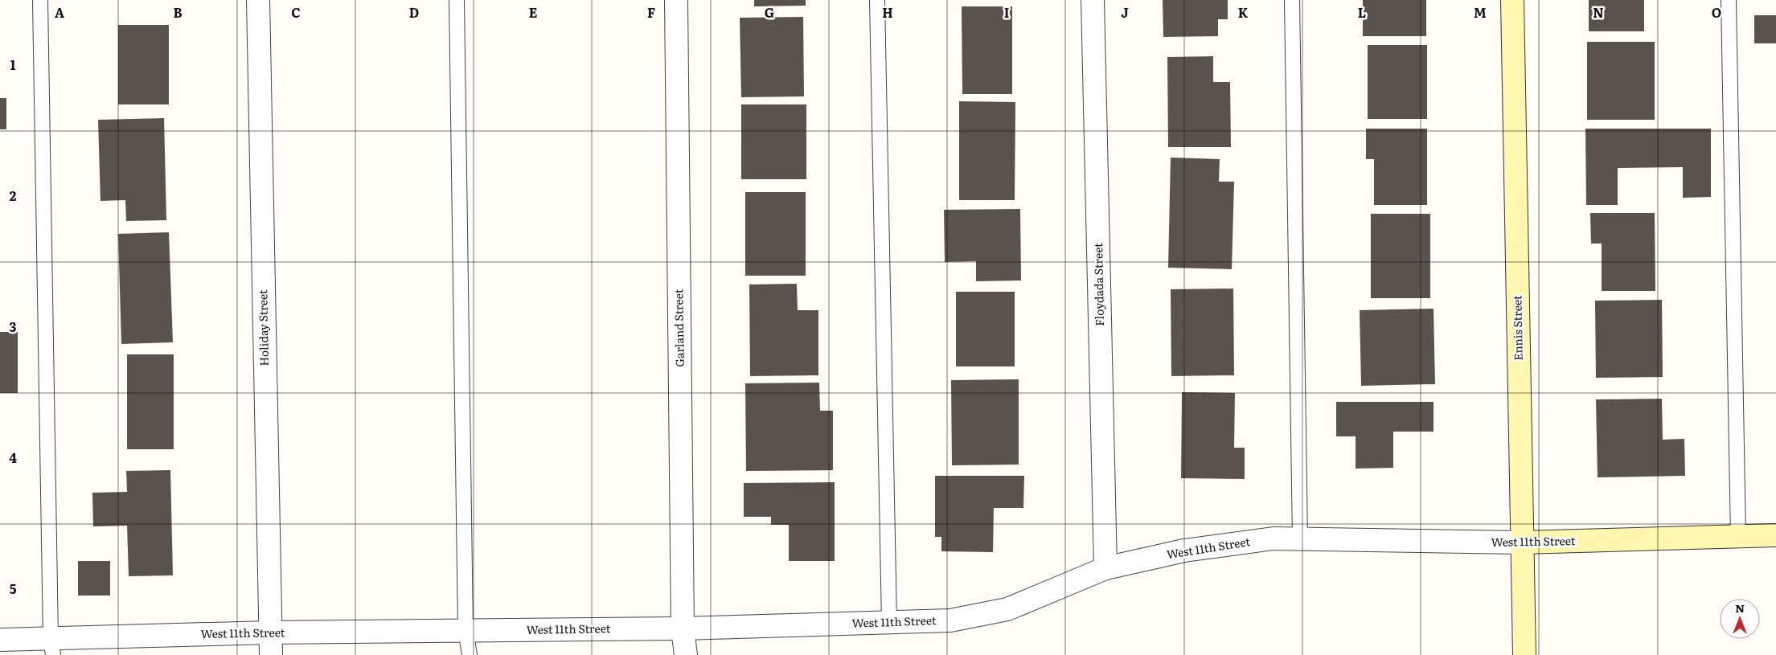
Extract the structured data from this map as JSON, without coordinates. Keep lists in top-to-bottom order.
{
  "streets": {
    "main road": ["Ennis Street", "West 11th Street"],
    "street": ["Floydada Street", "Holiday Street", "Garland Street"]
  },
  "crossings": [
    ["Floydada Street", "West 11th Street"],
    ["Holiday Street", "West 11th Street"],
    ["Garland Street", "West 11th Street"],
    ["Ennis Street", "West 11th Street"]
  ],
  "north": "top",
  "grid": {
    "columns": [
      "A",
      "B",
      "C",
      "D",
      "E",
      "F",
      "G",
      "H",
      "I",
      "J",
      "K",
      "L",
      "M",
      "N",
      "O"
    ],
    "rows": [
      "1",
      "2",
      "3",
      "4",
      "5"
    ]
  }
}
